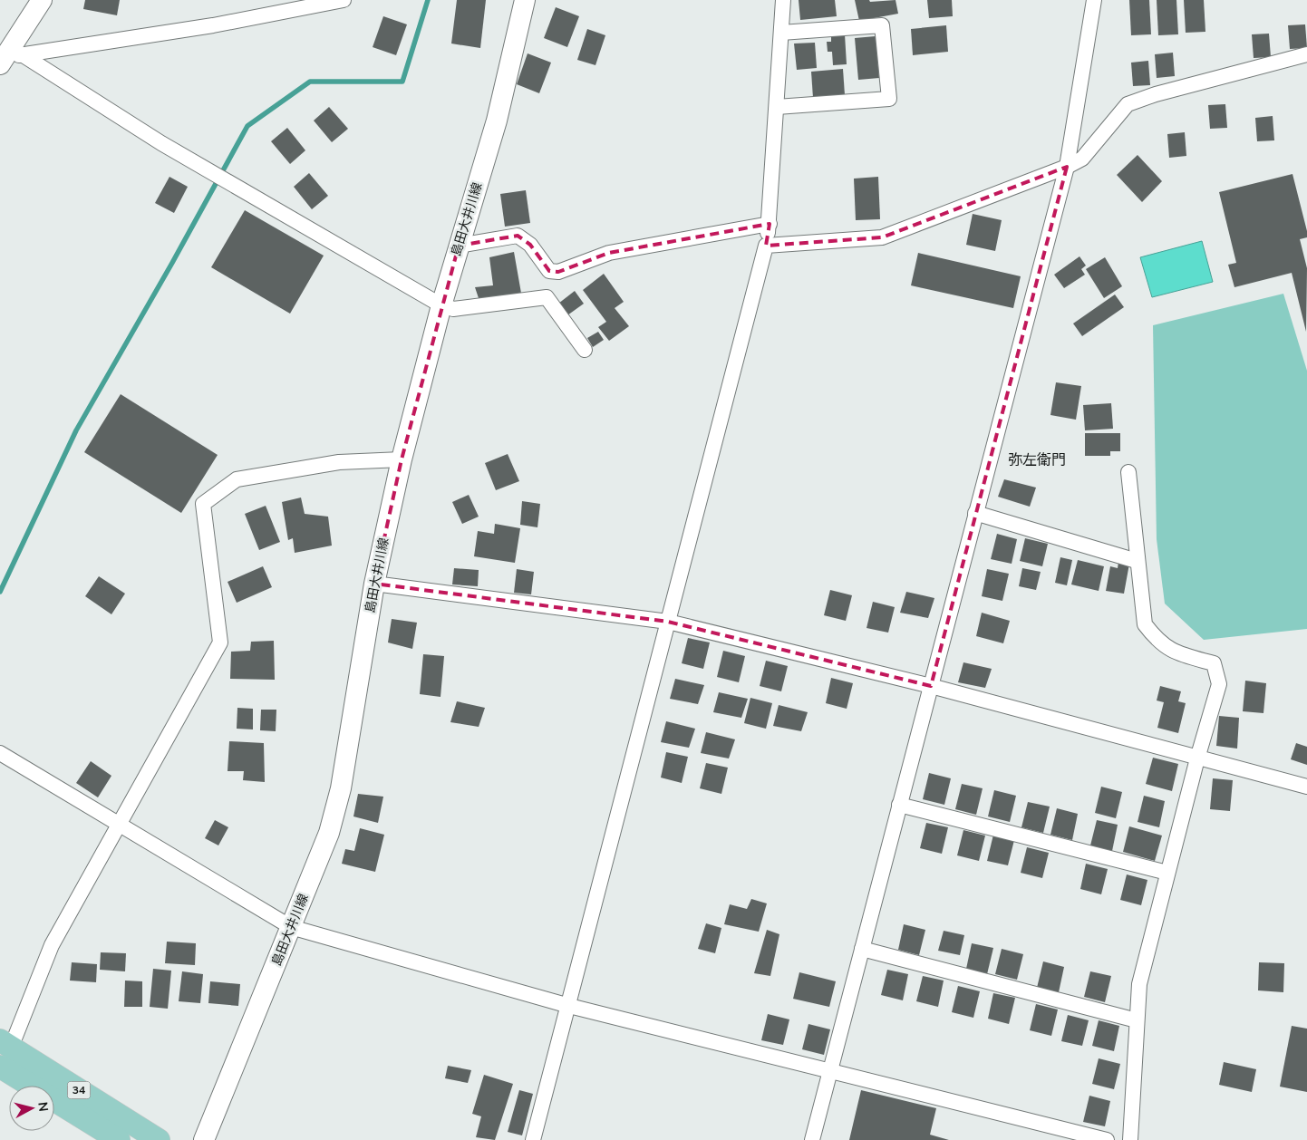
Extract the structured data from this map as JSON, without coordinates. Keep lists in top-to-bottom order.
{
  "streets": {
    "main road": ["島田大井川線", "34"]
  },
  "districts": ["弥左衛門"],
  "north": "right"
}
